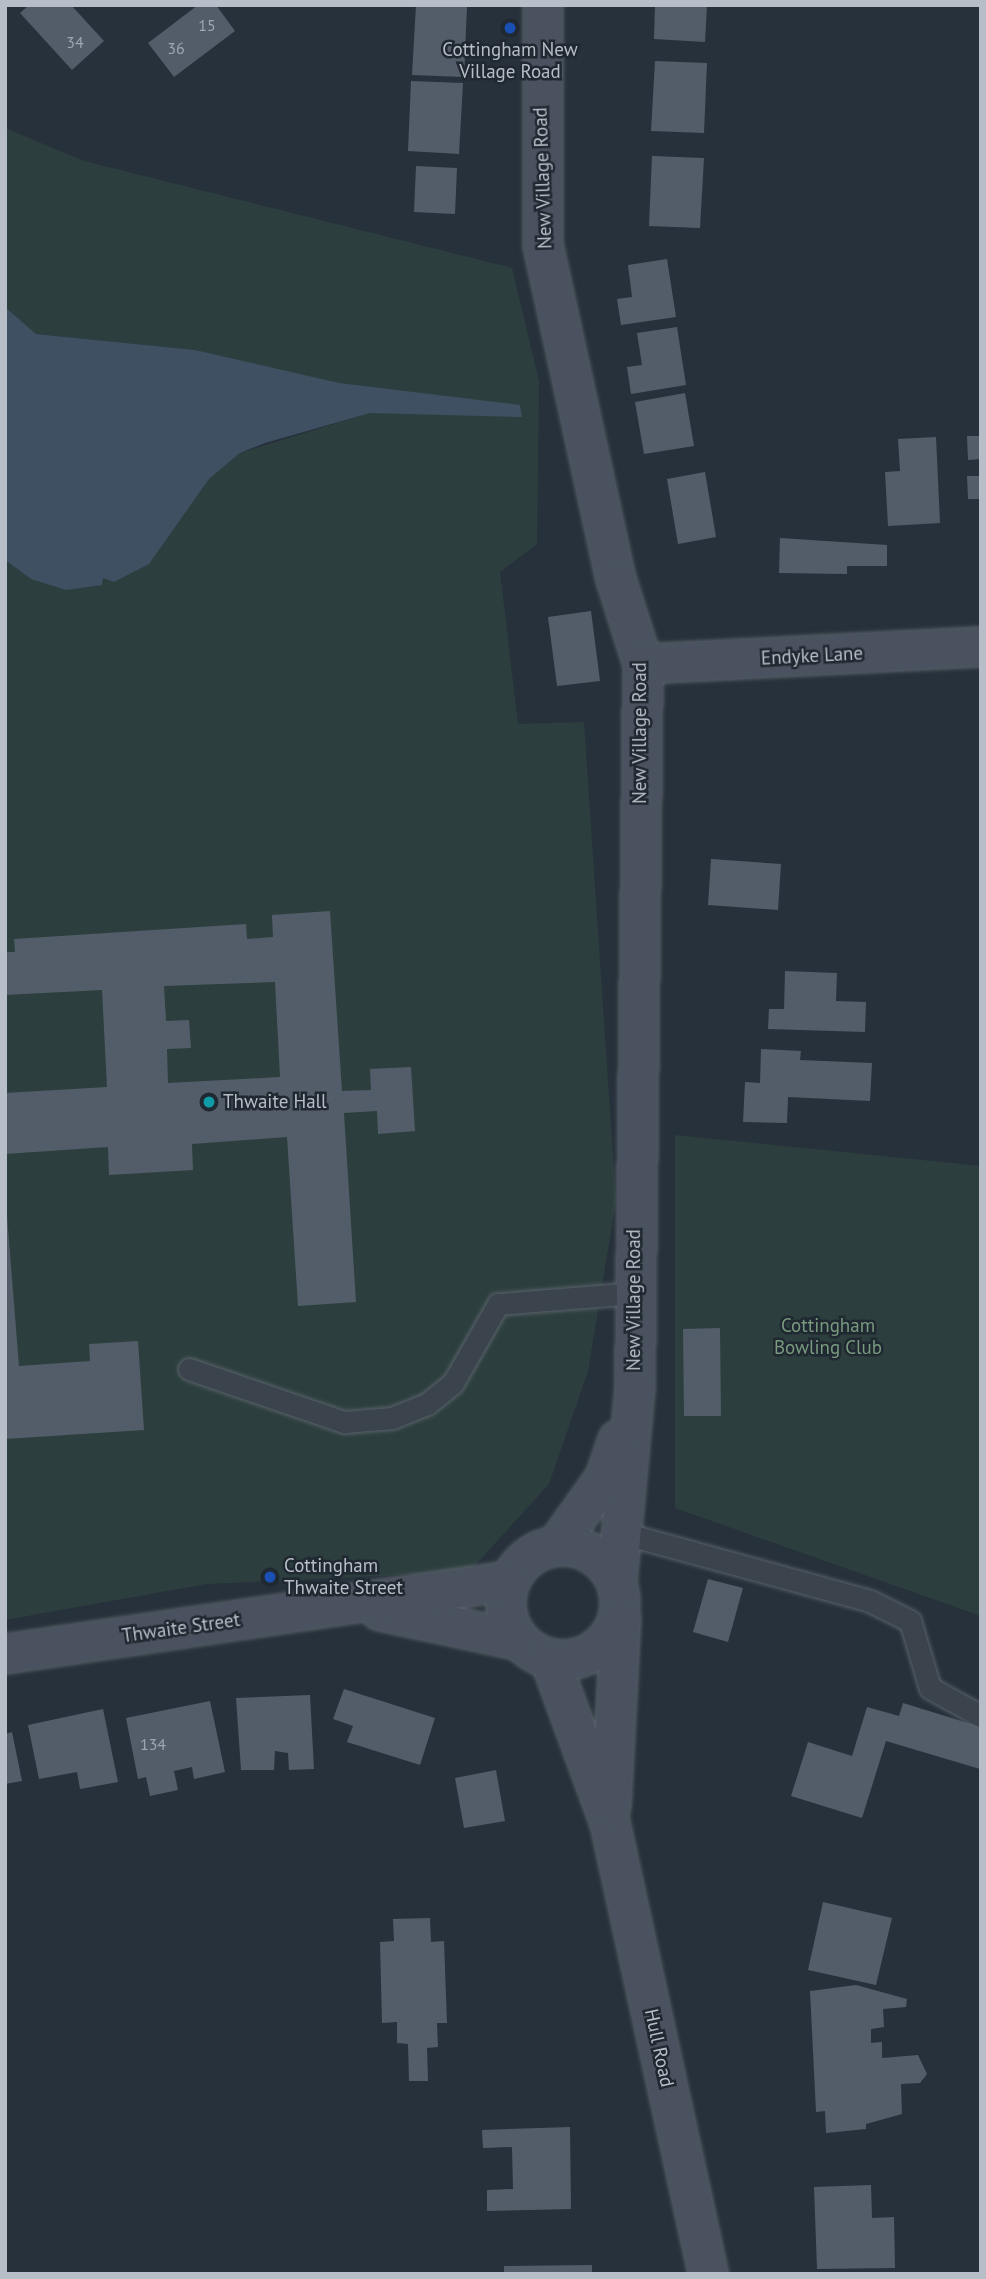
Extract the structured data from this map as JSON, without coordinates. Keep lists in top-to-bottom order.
{
  "streets": {
    "street": [
      "New Village Road",
      "Endyke Lane",
      "Thwaite Street",
      "Hull Road"
    ]
  },
  "crossings": [
    ["New Village Road", "Endyke Lane"],
    ["New Village Road", "Hull Road"],
    ["Thwaite Street", "Hull Road"]
  ],
  "parks": ["Cottingham Bowling Club"],
  "places": ["Cottingham New Village Road", "Thwaite Hall", "Cottingham Thwaite Street"],
  "house_numbers": [
    "15",
    "34",
    "36",
    "134"
  ]
}
